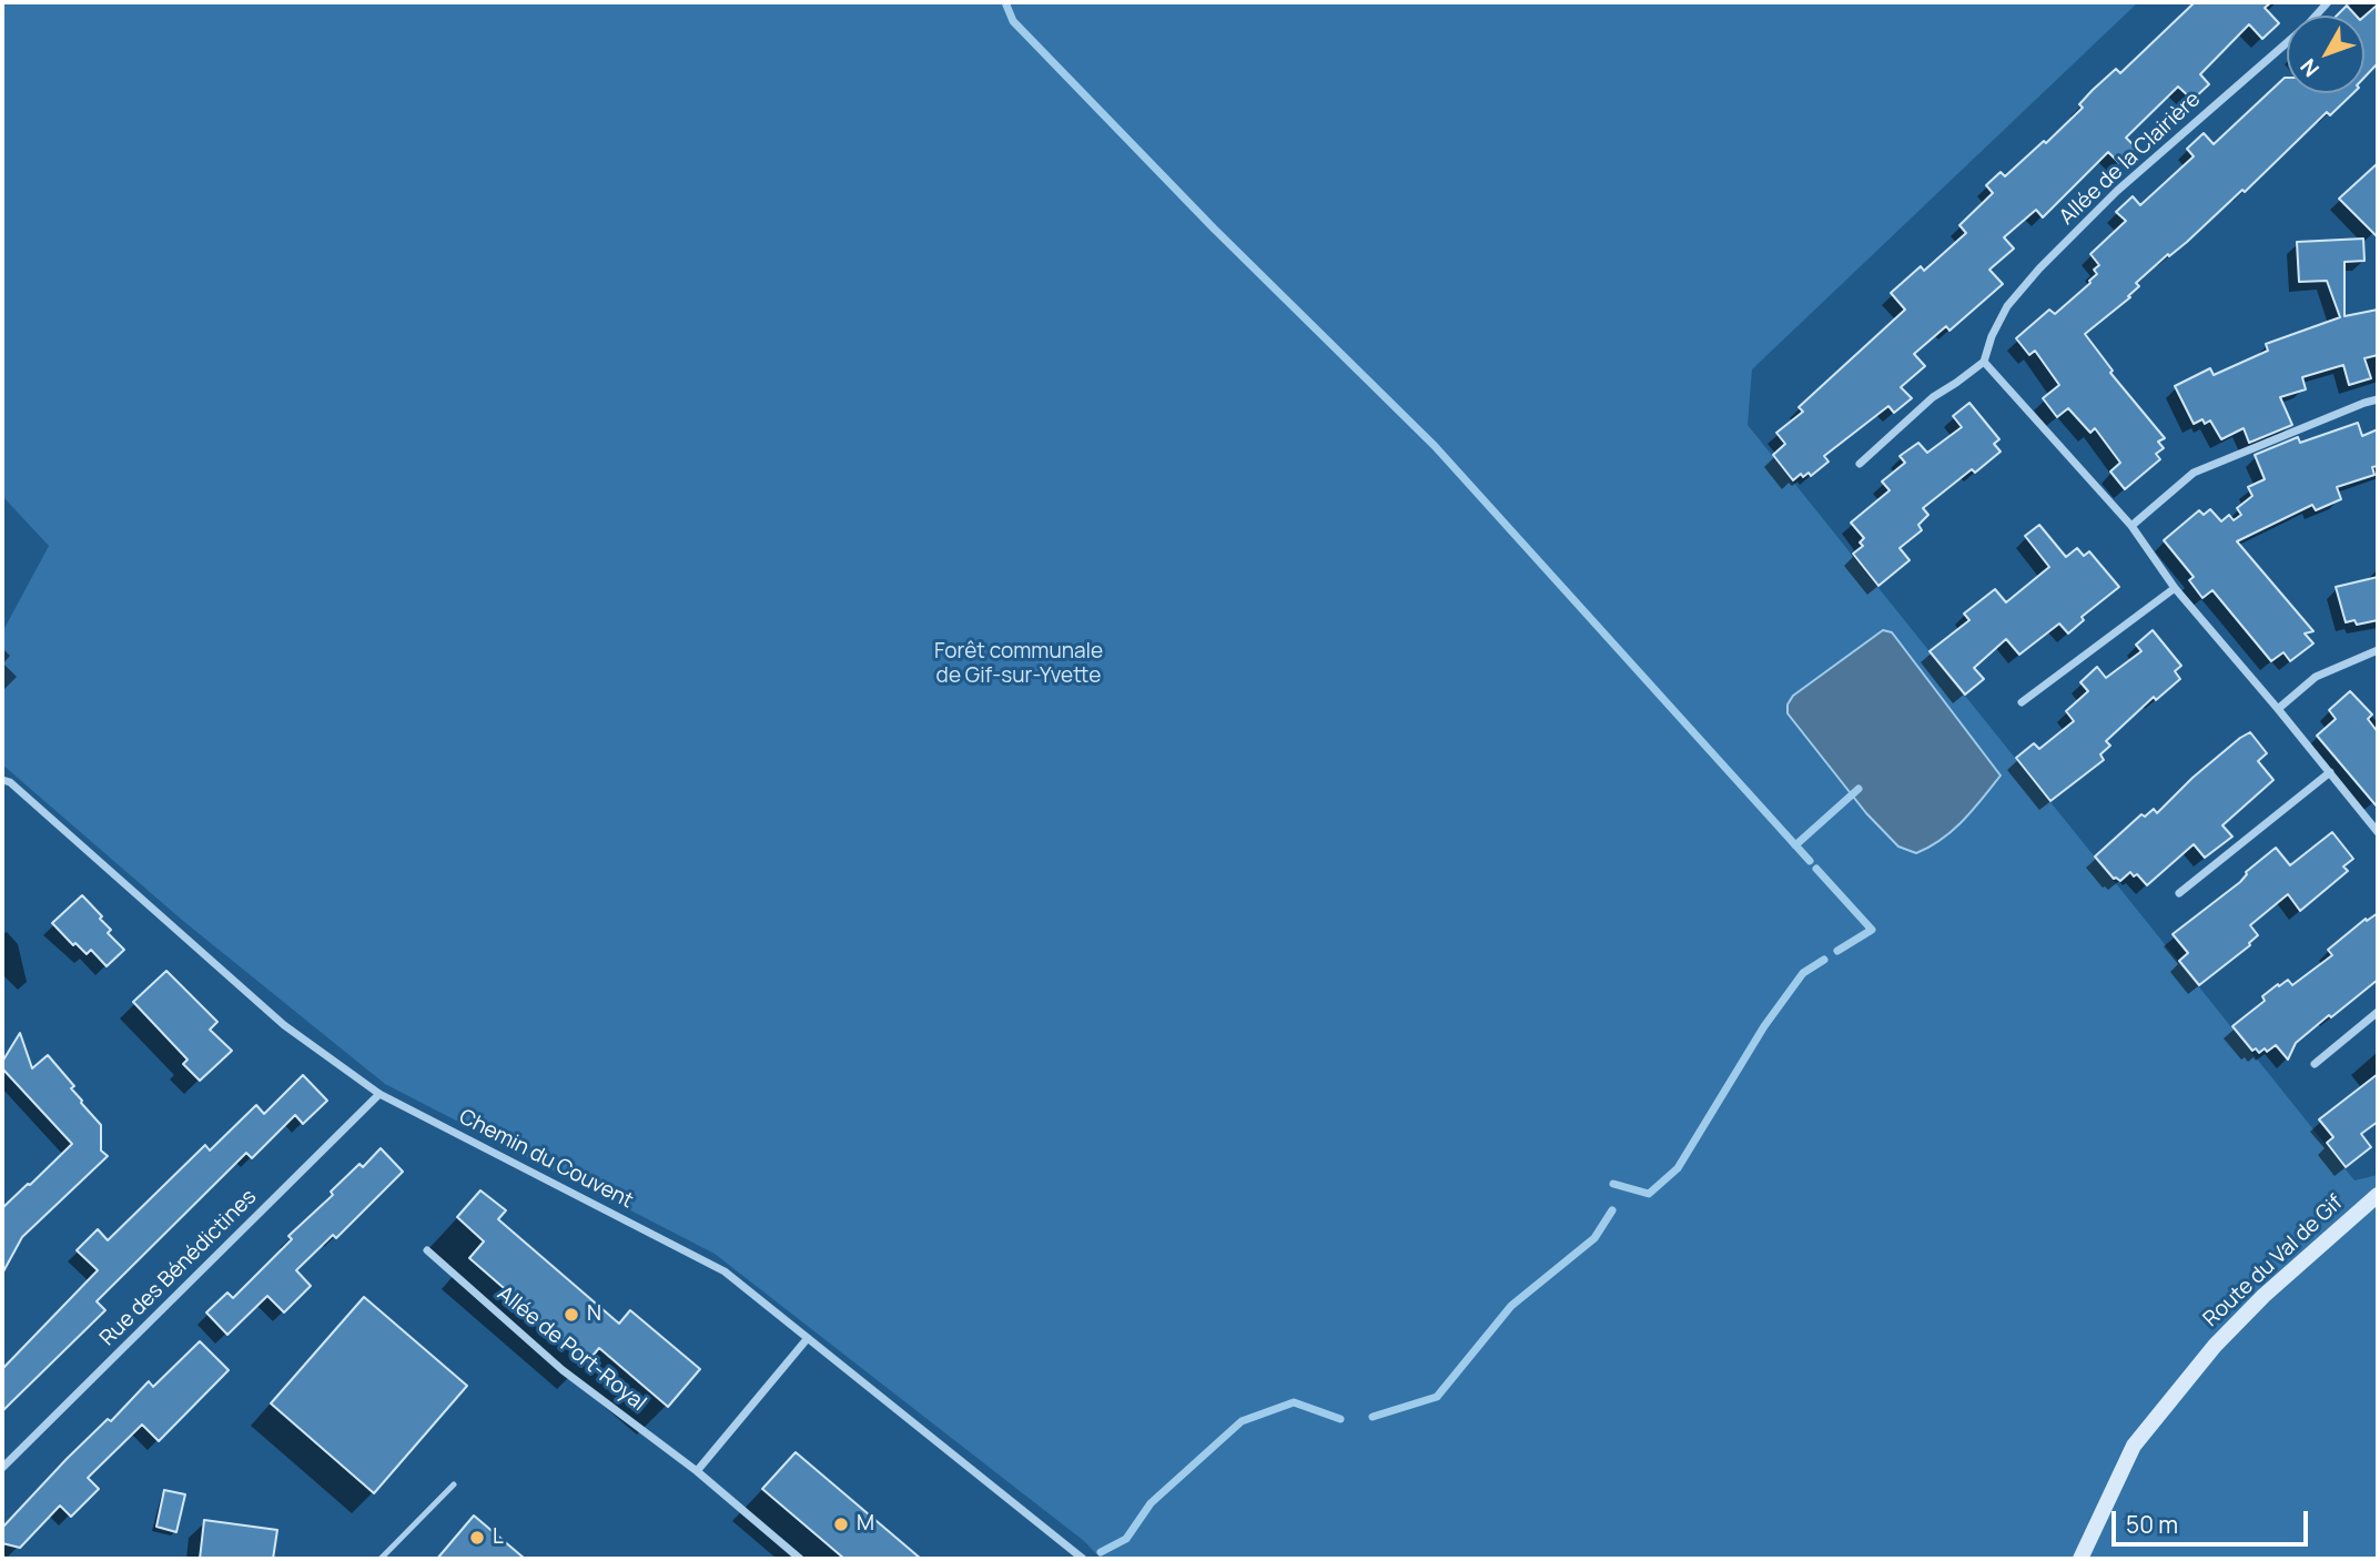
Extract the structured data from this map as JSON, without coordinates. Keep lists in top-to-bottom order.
{
  "streets": {
    "street": [
      "Allée de la Clairière",
      "Chemin du Couvent",
      "Route du Val de Gif",
      "Rue des Bénédictines",
      "Allée de Port-Royal"
    ]
  },
  "crossings": [
    ["Chemin du Couvent", "Rue des Bénédictines"]
  ],
  "parks": ["Forêt communale de Gif-sur-Yvette"],
  "places": ["N", "M", "L"],
  "scale_bar": "50 m",
  "north": "bottom left"
}
